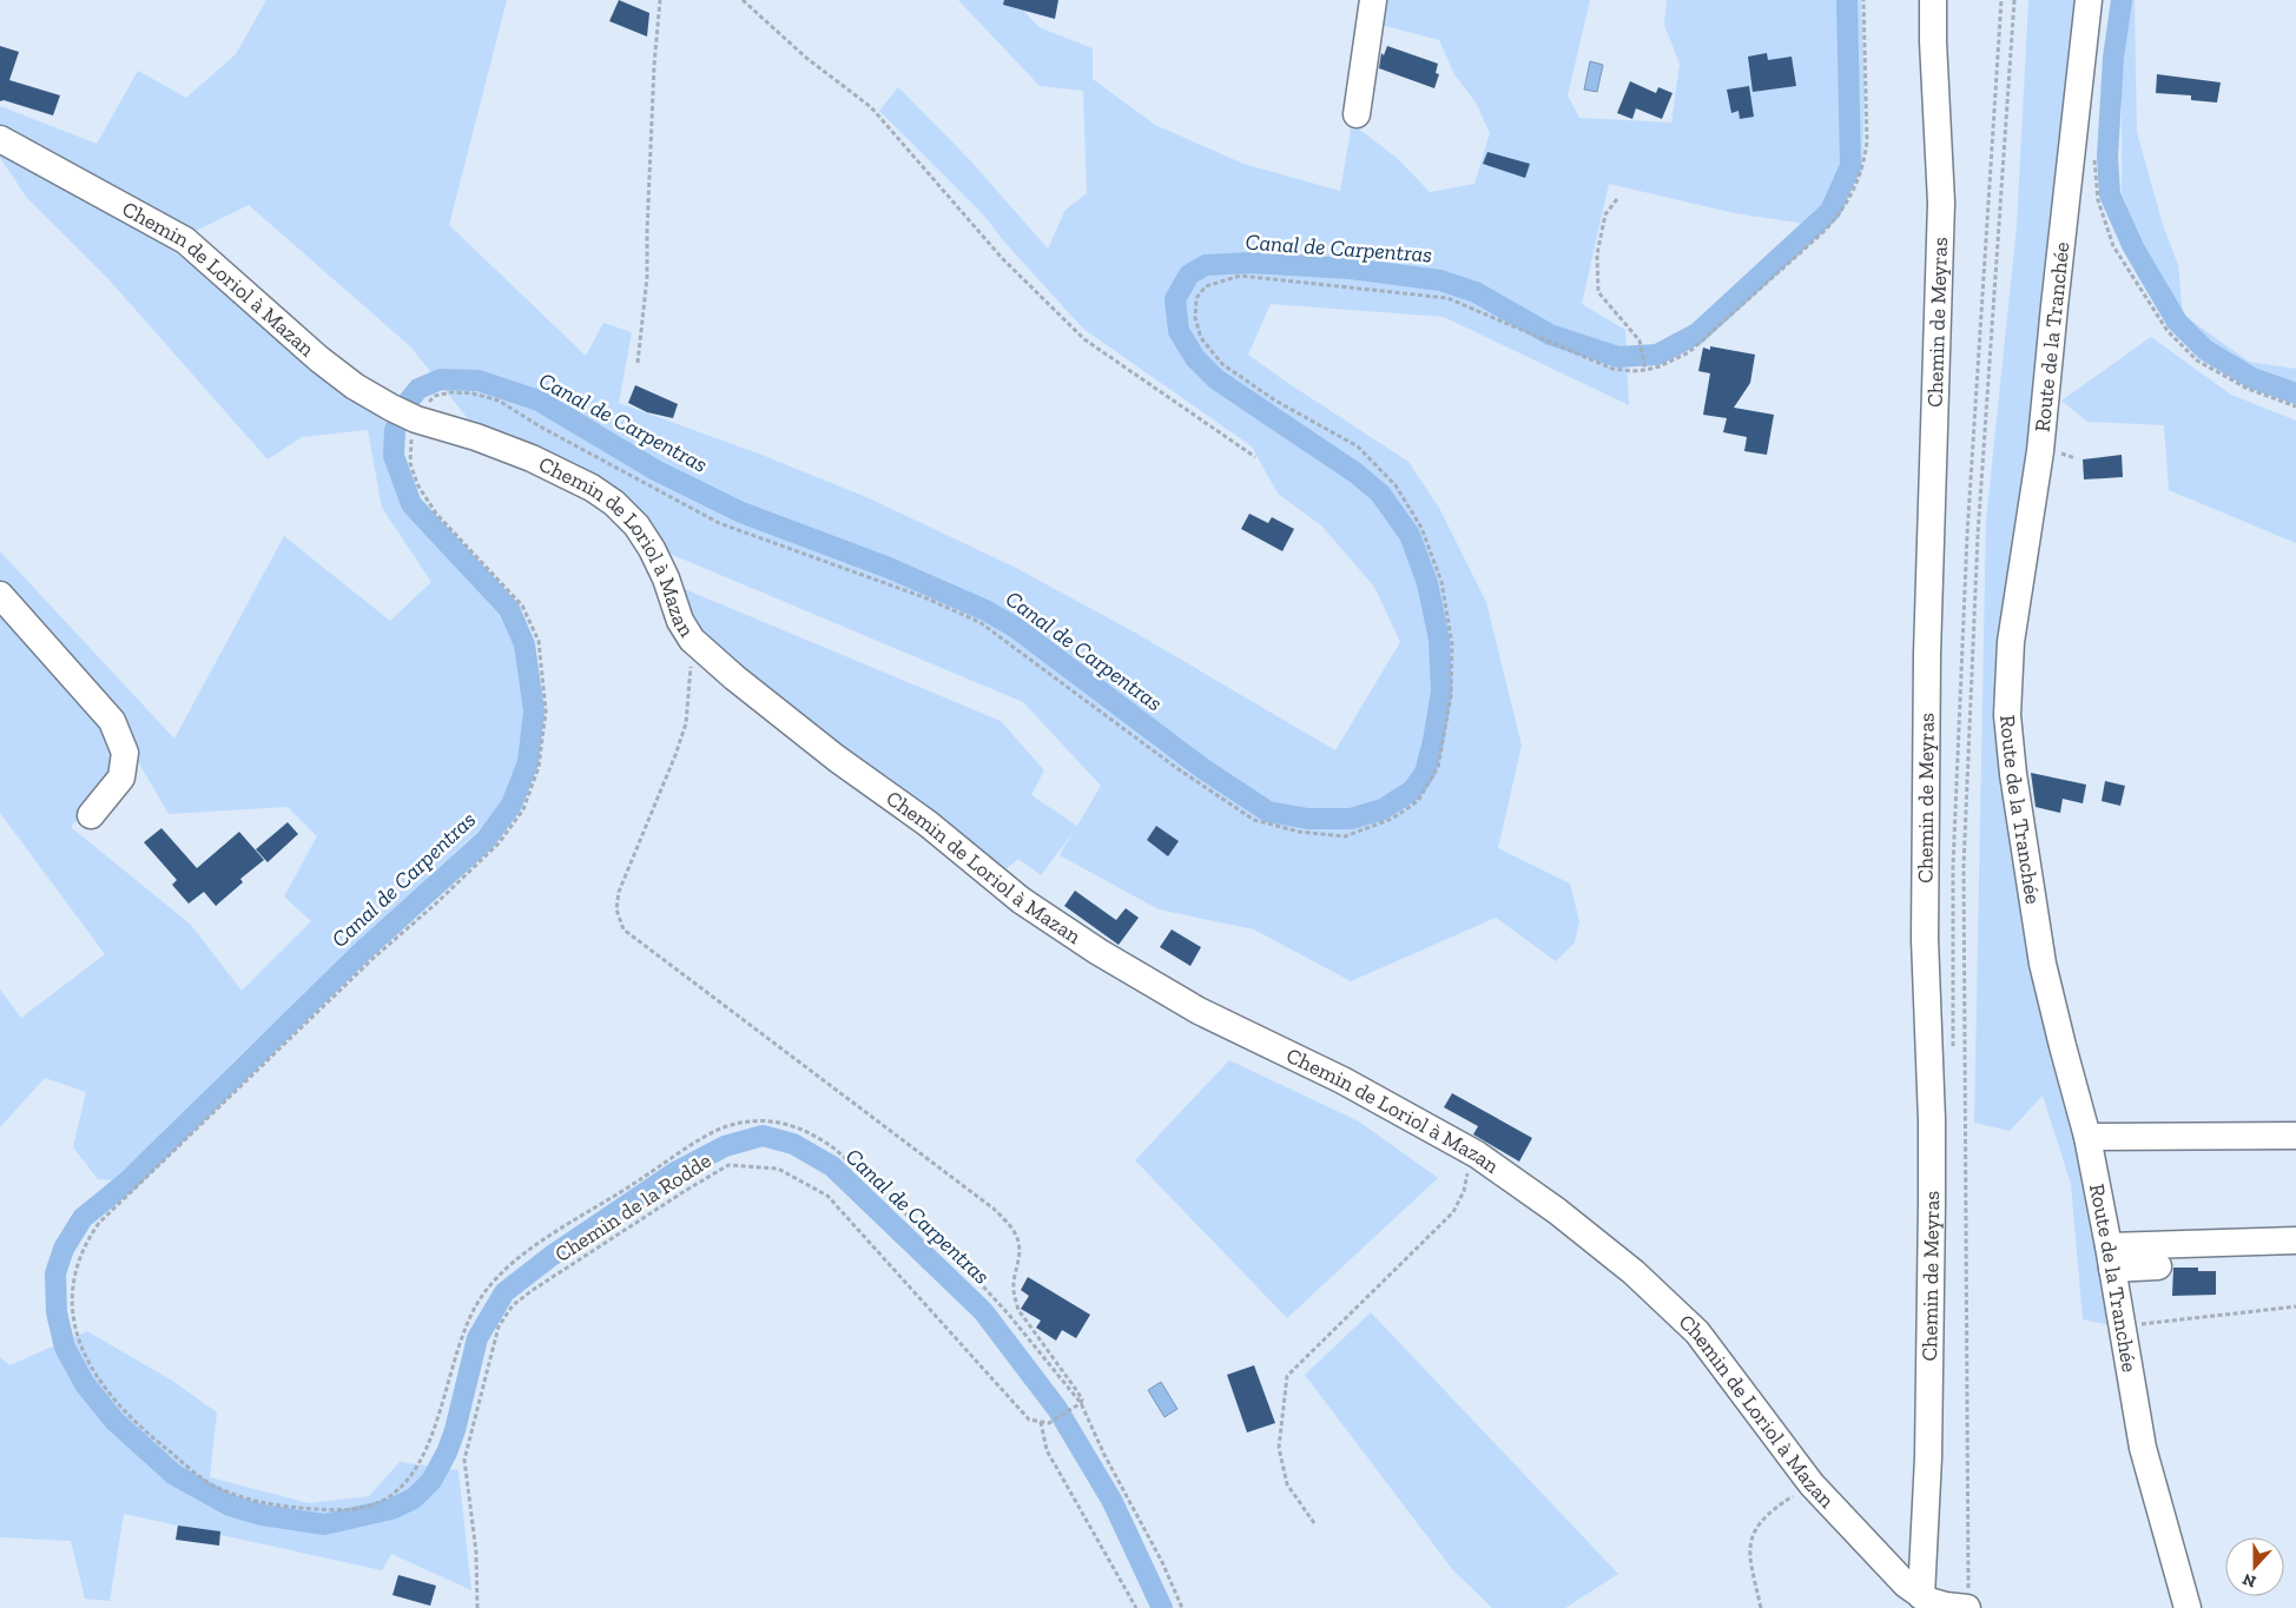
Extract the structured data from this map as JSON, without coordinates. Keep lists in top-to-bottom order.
{
  "streets": {
    "street": ["Chemin de Loriol à Mazan", "Chemin de Meyras", "Route de la Tranchée"],
    "path": ["Chemin de la Rodde"]
  },
  "crossings": [
    ["Chemin de Loriol à Mazan", "Chemin de Meyras"]
  ],
  "water": ["Canal de Carpentras"],
  "north": "bottom"
}
